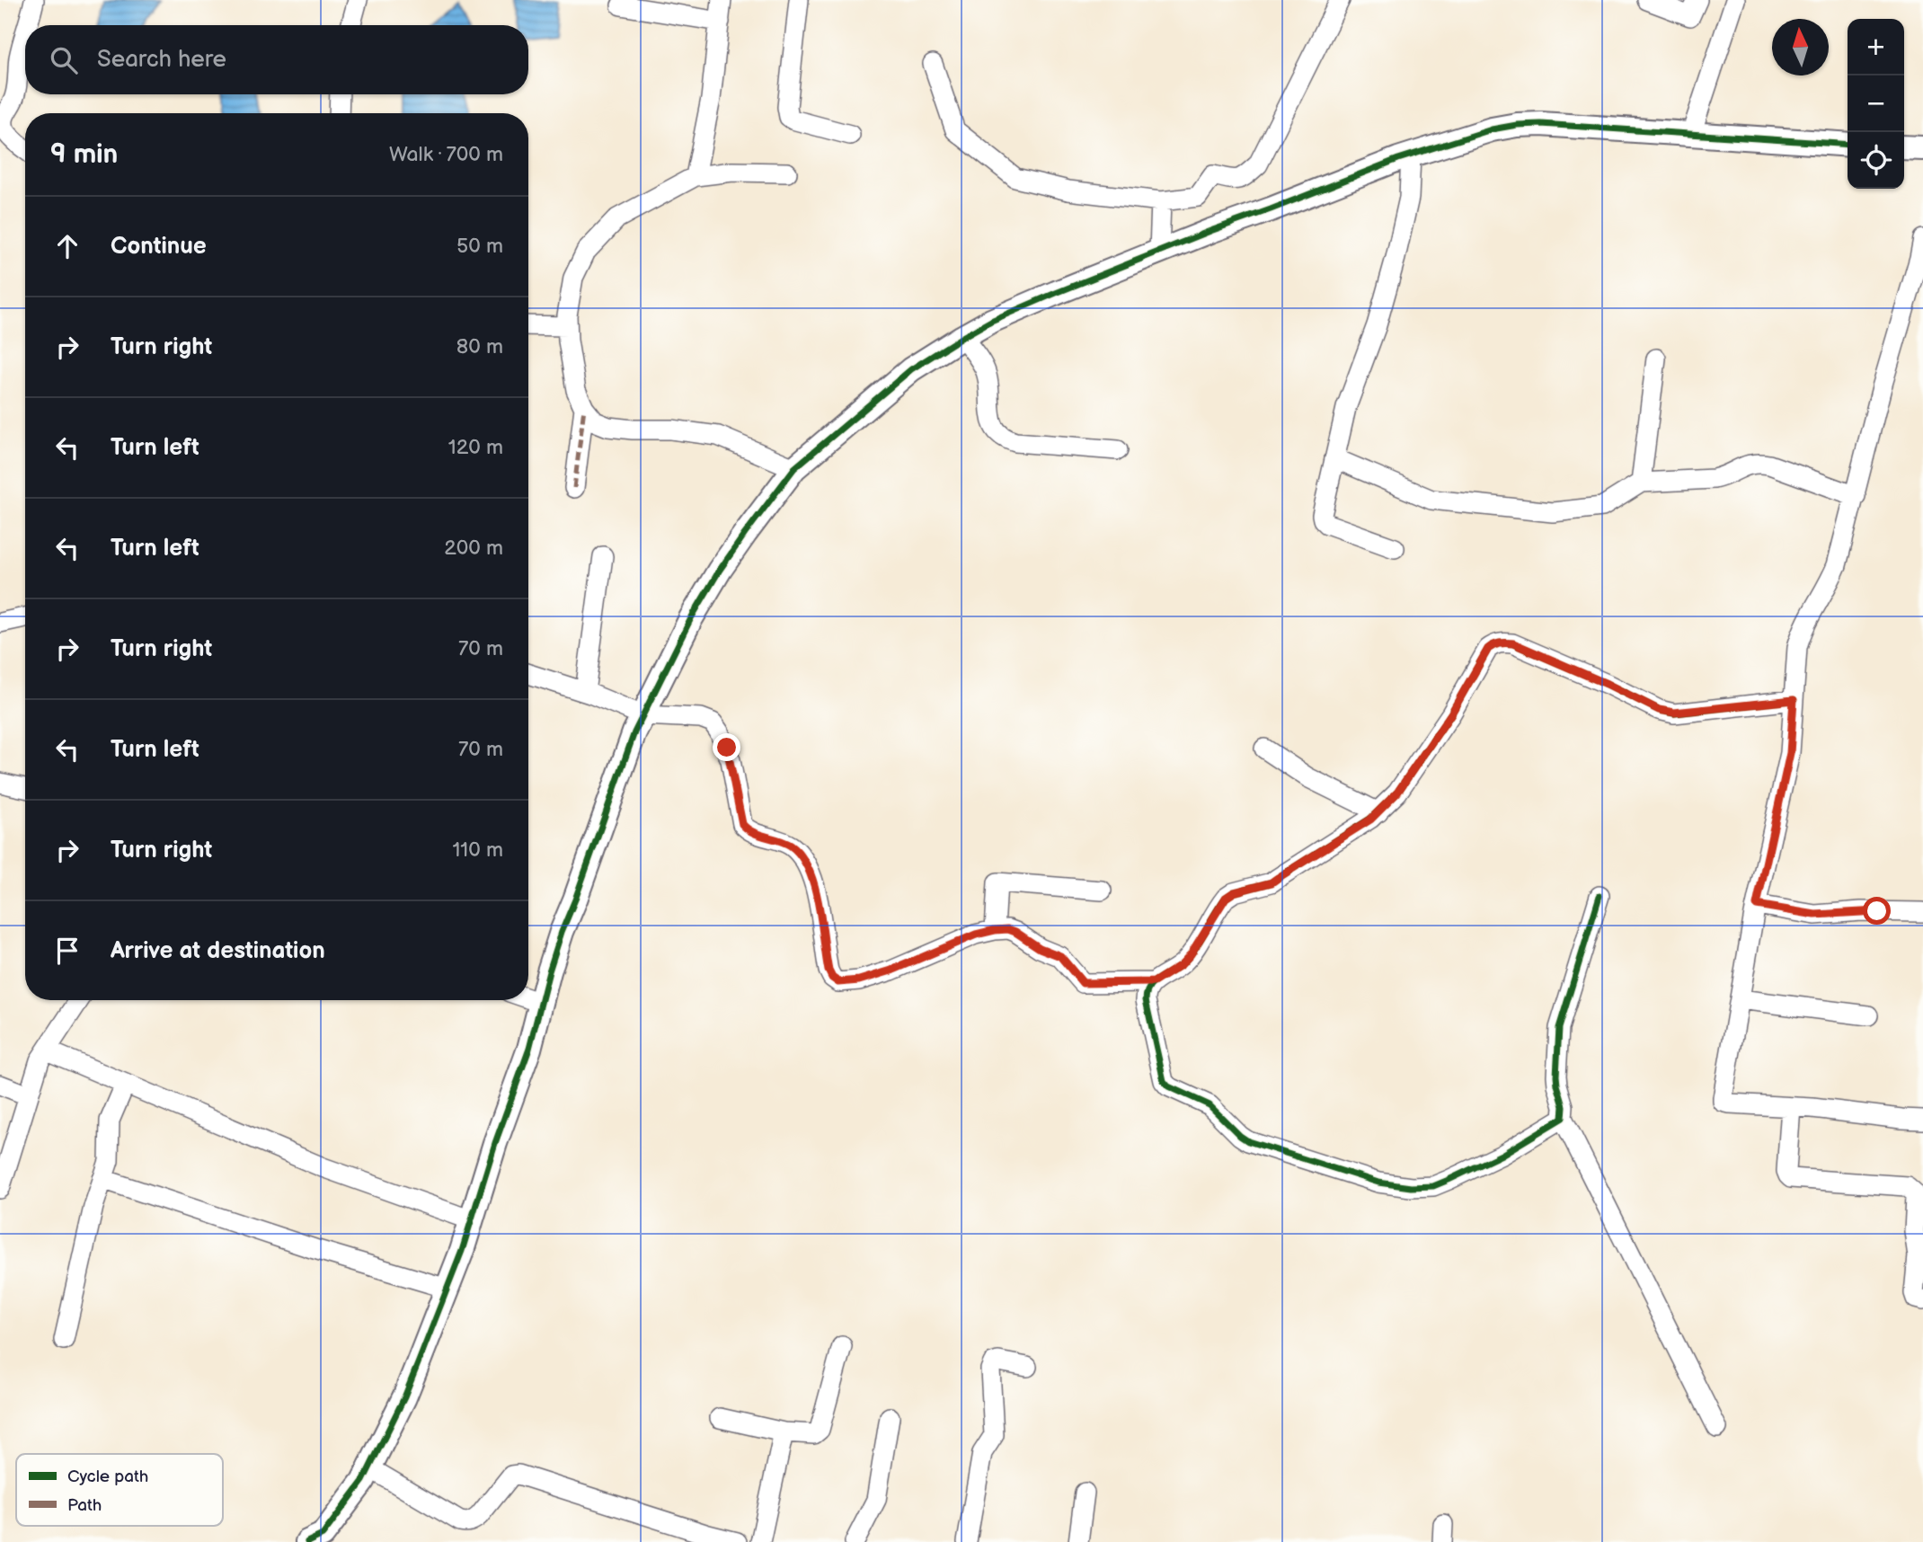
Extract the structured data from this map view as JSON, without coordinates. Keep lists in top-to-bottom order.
{
  "legend": ["Cycle path", "Path"],
  "north": "top",
  "page": {
    "map_buttons": ["+", "−"],
    "search": "Search here",
    "heading": ["9 min", "Walk · 700 m"],
    "list": [
      ["Continue", "50 m"],
      ["Turn right", "80 m"],
      ["Turn left", "120 m"],
      ["Turn left", "200 m"],
      ["Turn right", "70 m"],
      ["Turn left", "70 m"],
      ["Turn right", "110 m"],
      "Arrive at destination"
    ]
  }
}
